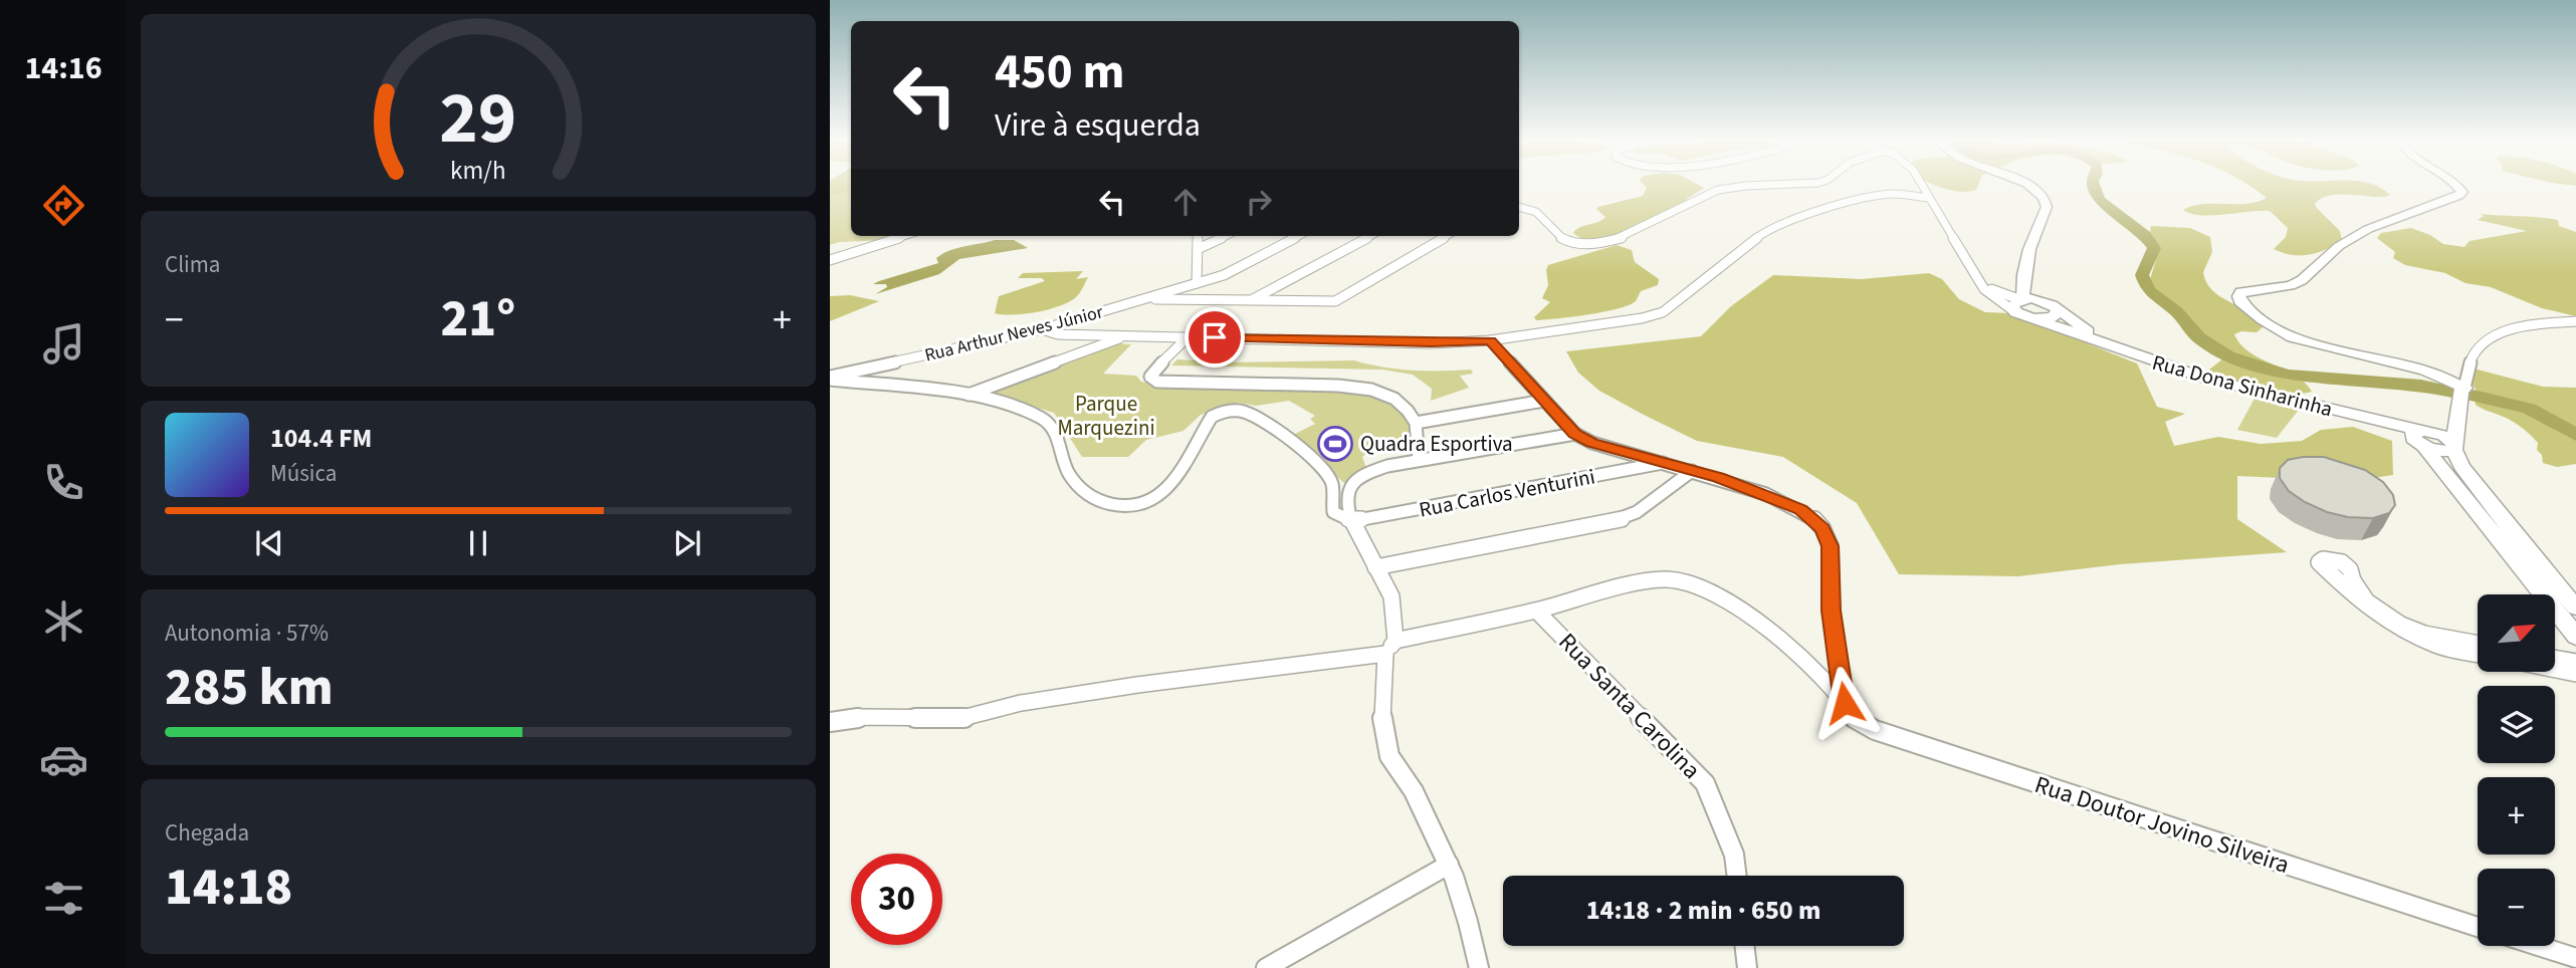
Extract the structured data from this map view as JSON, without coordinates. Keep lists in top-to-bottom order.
{
  "streets": {
    "street": [
      "Rua Arthur Neves Júnior",
      "Rua Dona Sinharinha",
      "Rua Carlos Venturini",
      "Rua Santa Carolina",
      "Rua Doutor Jovino Silveira"
    ]
  },
  "crossings": [
    ["Rua Santa Carolina", "Rua Doutor Jovino Silveira"]
  ],
  "parks": ["Parque Marquezini"],
  "places": {
    "sports": ["Quadra Esportiva"]
  },
  "north": "top right",
  "page": {
    "tabs": "14:16",
    "turn": ["450 m", "Vire à esquerda"],
    "tile": [
      "Clima",
      ["Autonomia · 57%", "285 km"],
      ["Chegada", "14:18"]
    ],
    "heat": ["−", "21°", "+"],
    "song": ["104.4 FM", "Música"],
    "map_buttons": ["+", "−"],
    "limit": "30",
    "trip": "14:18 · 2 min · 650 m",
    "gauge": ["29", "km/h"]
  }
}
